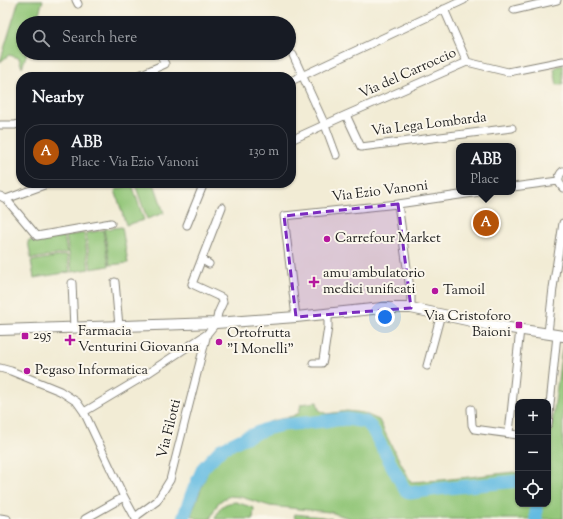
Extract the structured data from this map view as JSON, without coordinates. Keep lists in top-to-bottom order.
{
  "streets": {
    "street": [
      "Via del Carroccio",
      "Via Lega Lombarda",
      "Via Ezio Vanoni",
      "Via Filotti"
    ]
  },
  "crossings": [
    ["Via del Carroccio", "Via Lega Lombarda"]
  ],
  "places": {
    "other": [
      "Carrefour Market",
      "Tamoil",
      "Ortofrutta \"I Monelli\"",
      "Pegaso Informatica"
    ],
    "health": ["amu ambulatorio medici unificati", "Farmacia Venturini Giovanna"],
    "transit": ["Via Cristoforo Baioni", "295"]
  },
  "page": {
    "search": "Search here",
    "heading": "Nearby",
    "list": [
      {
        "mark": "A",
        "name": "ABB",
        "note": "Place · Via Ezio Vanoni",
        "value": "130 m"
      }
    ],
    "popup": ["ABB", "Place"],
    "pins": "A",
    "map_buttons": ["+", "−"]
  }
}
